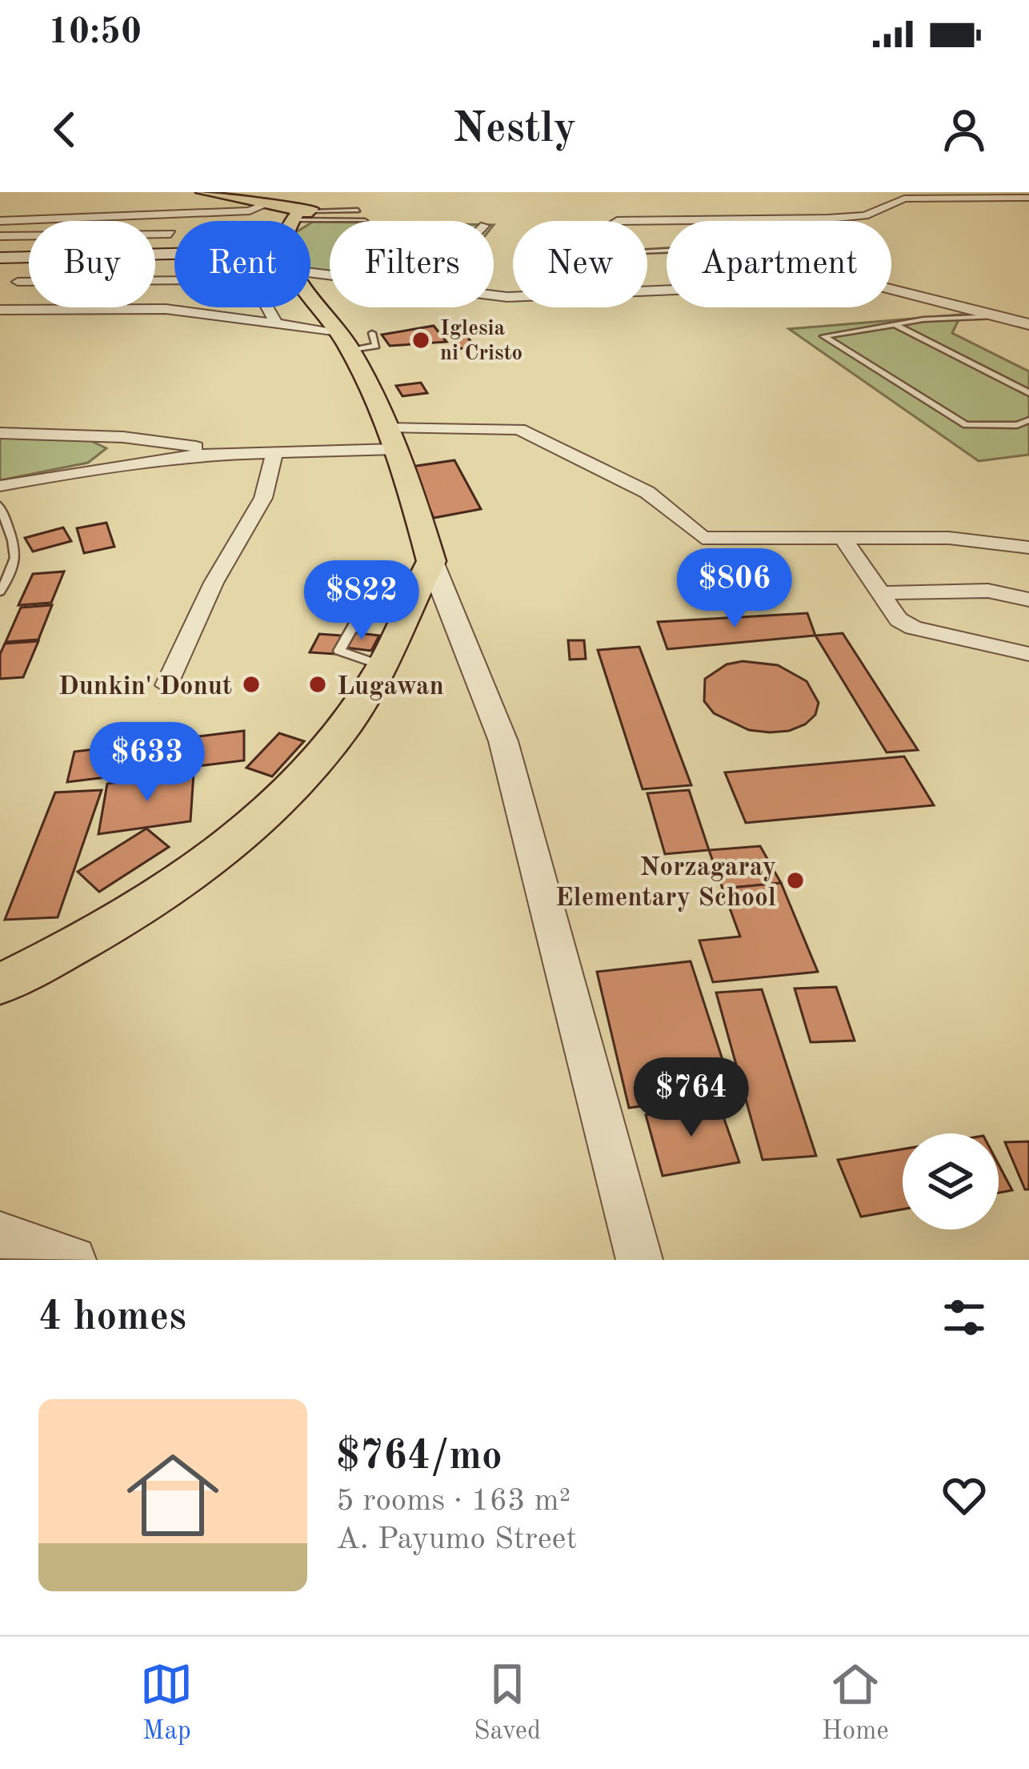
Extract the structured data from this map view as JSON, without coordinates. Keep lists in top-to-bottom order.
{
  "places": [
    "Iglesia ni Cristo",
    "Dunkin' Donut",
    "Lugawan",
    "Norzagaray Elementary School"
  ],
  "page": {
    "status": "10:50",
    "header": "Nestly",
    "chip": [
      "Buy",
      "Rent",
      "Filters",
      "New",
      "Apartment"
    ],
    "price": [
      "$806",
      "$822",
      "$633",
      "$764"
    ],
    "heading": "4 homes",
    "list": [
      {
        "name": "$764/mo",
        "note": "5 rooms · 163 m² · A. Payumo Street"
      }
    ],
    "tabs": ["Map", "Saved", "Home"]
  }
}
